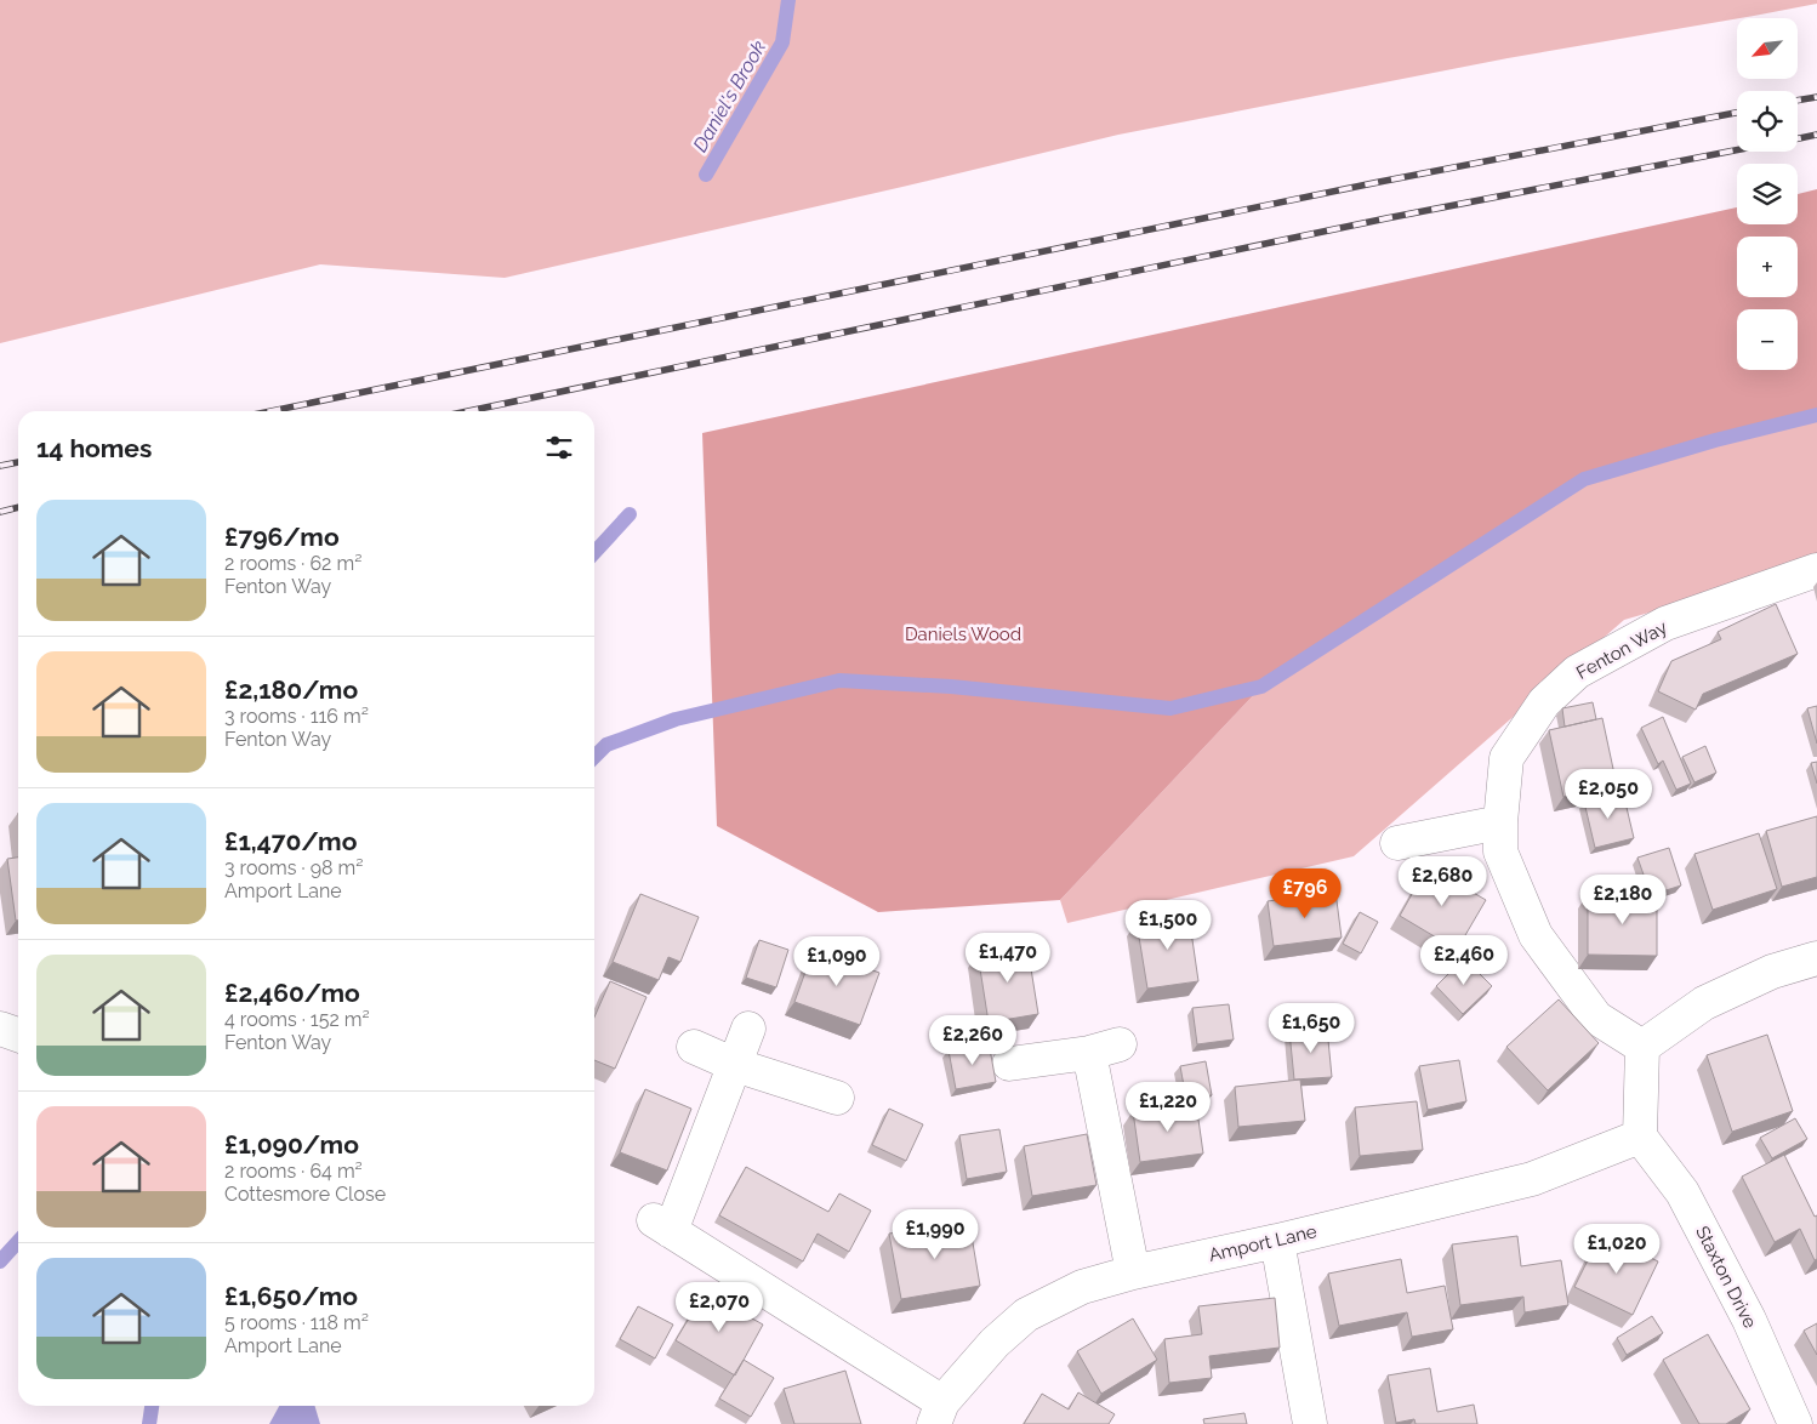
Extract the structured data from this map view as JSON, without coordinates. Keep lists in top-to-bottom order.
{
  "streets": {
    "street": ["Fenton Way", "Amport Lane", "Staxton Drive"]
  },
  "crossings": [
    ["Amport Lane", "Staxton Drive"]
  ],
  "water": ["Daniel's Brook"],
  "parks": ["Daniels Wood"],
  "north": "bottom left",
  "page": {
    "map_buttons": ["+", "−"],
    "heading": "14 homes",
    "list": [
      {
        "name": "£796/mo",
        "note": "2 rooms · 62 m² · Fenton Way"
      },
      {
        "name": "£2,180/mo",
        "note": "3 rooms · 116 m² · Fenton Way"
      },
      {
        "name": "£1,470/mo",
        "note": "3 rooms · 98 m² · Amport Lane"
      },
      {
        "name": "£2,460/mo",
        "note": "4 rooms · 152 m² · Fenton Way"
      },
      {
        "name": "£1,090/mo",
        "note": "2 rooms · 64 m² · Cottesmore Close"
      },
      {
        "name": "£1,650/mo",
        "note": "5 rooms · 118 m² · Amport Lane"
      }
    ],
    "price": [
      "£2,050",
      "£2,680",
      "£796",
      "£2,180",
      "£1,500",
      "£1,470",
      "£2,460",
      "£1,090",
      "£1,650",
      "£2,260",
      "£1,220",
      "£1,990",
      "£1,020",
      "£2,070"
    ]
  }
}
